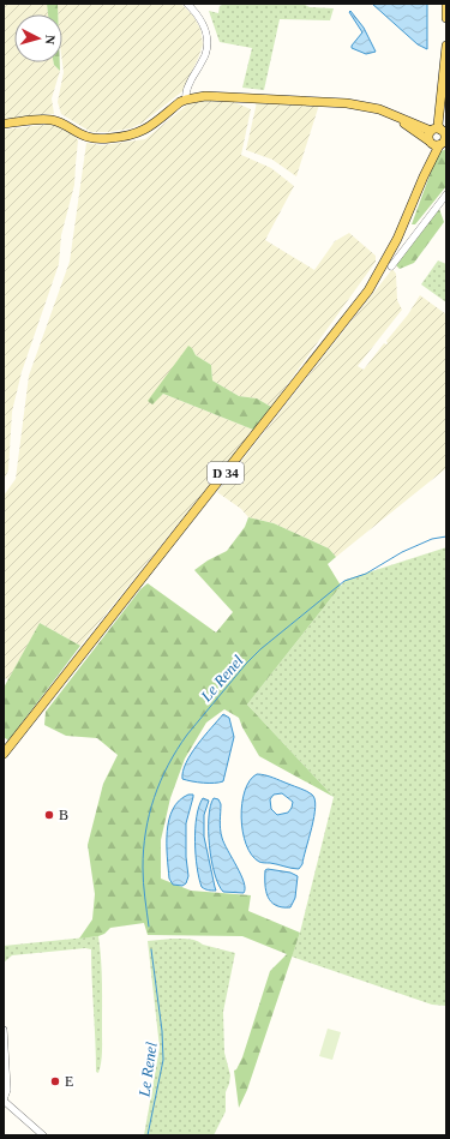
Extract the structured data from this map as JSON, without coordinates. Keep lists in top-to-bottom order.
{
  "streets": {
    "main road": ["D 34"]
  },
  "water": ["Le Renel"],
  "places": ["B", "E"],
  "north": "right"
}
